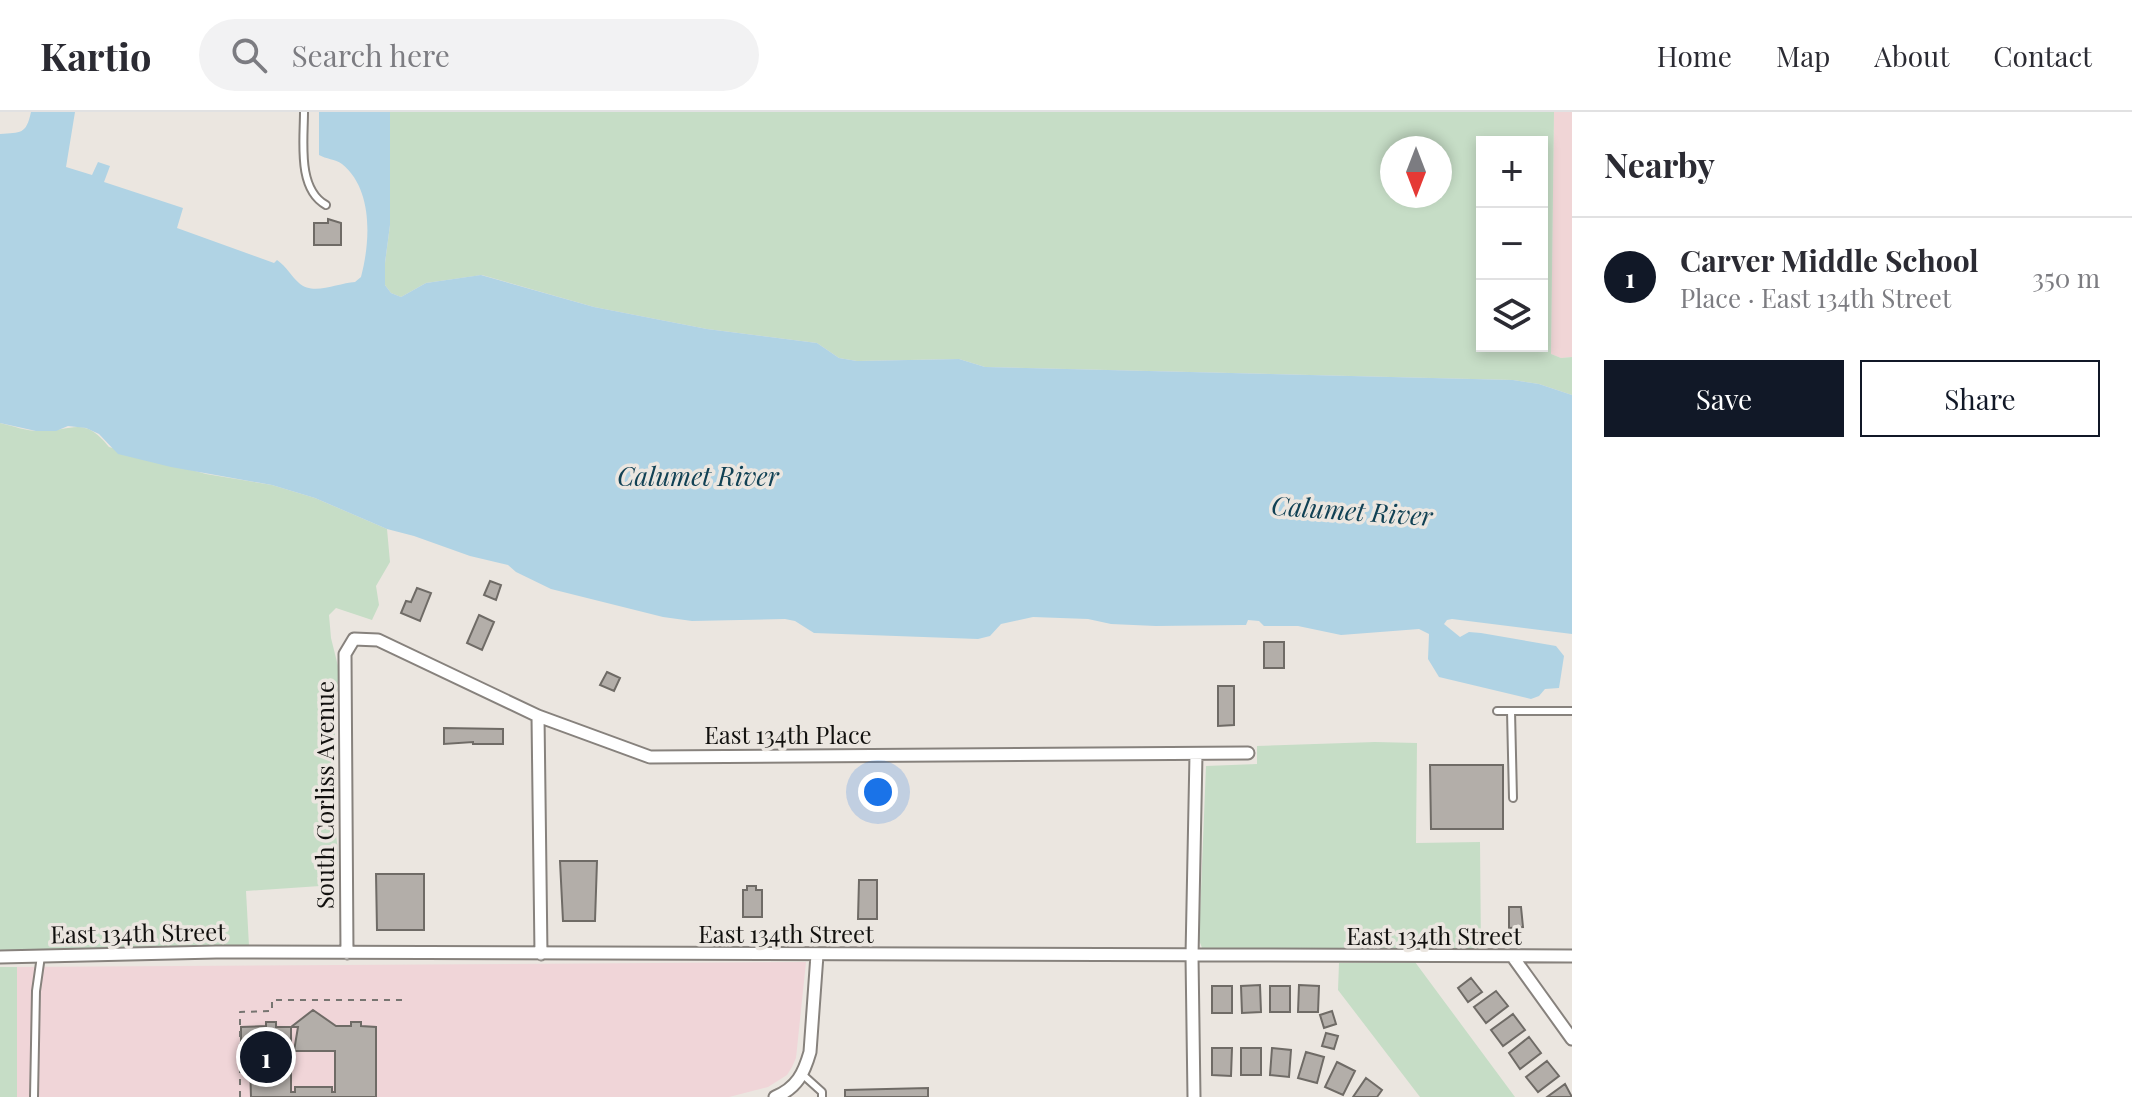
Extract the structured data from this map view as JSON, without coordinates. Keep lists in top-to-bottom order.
{
  "streets": {
    "street": ["East 134th Place", "South Corliss Avenue", "East 134th Street"]
  },
  "crossings": [
    ["East 134th Place", "South Corliss Avenue"],
    ["South Corliss Avenue", "East 134th Street"]
  ],
  "water": ["Calumet River"],
  "north": "bottom",
  "page": {
    "header": "Kartio",
    "search": "Search here",
    "nav": [
      "Home",
      "Map",
      "About",
      "Contact"
    ],
    "heading": "Nearby",
    "map_buttons": ["+", "−"],
    "list": [
      {
        "mark": "1",
        "name": "Carver Middle School",
        "note": "Place · East 134th Street",
        "value": "350 m"
      }
    ],
    "buttons": ["Save", "Share"],
    "pins": "1"
  }
}
